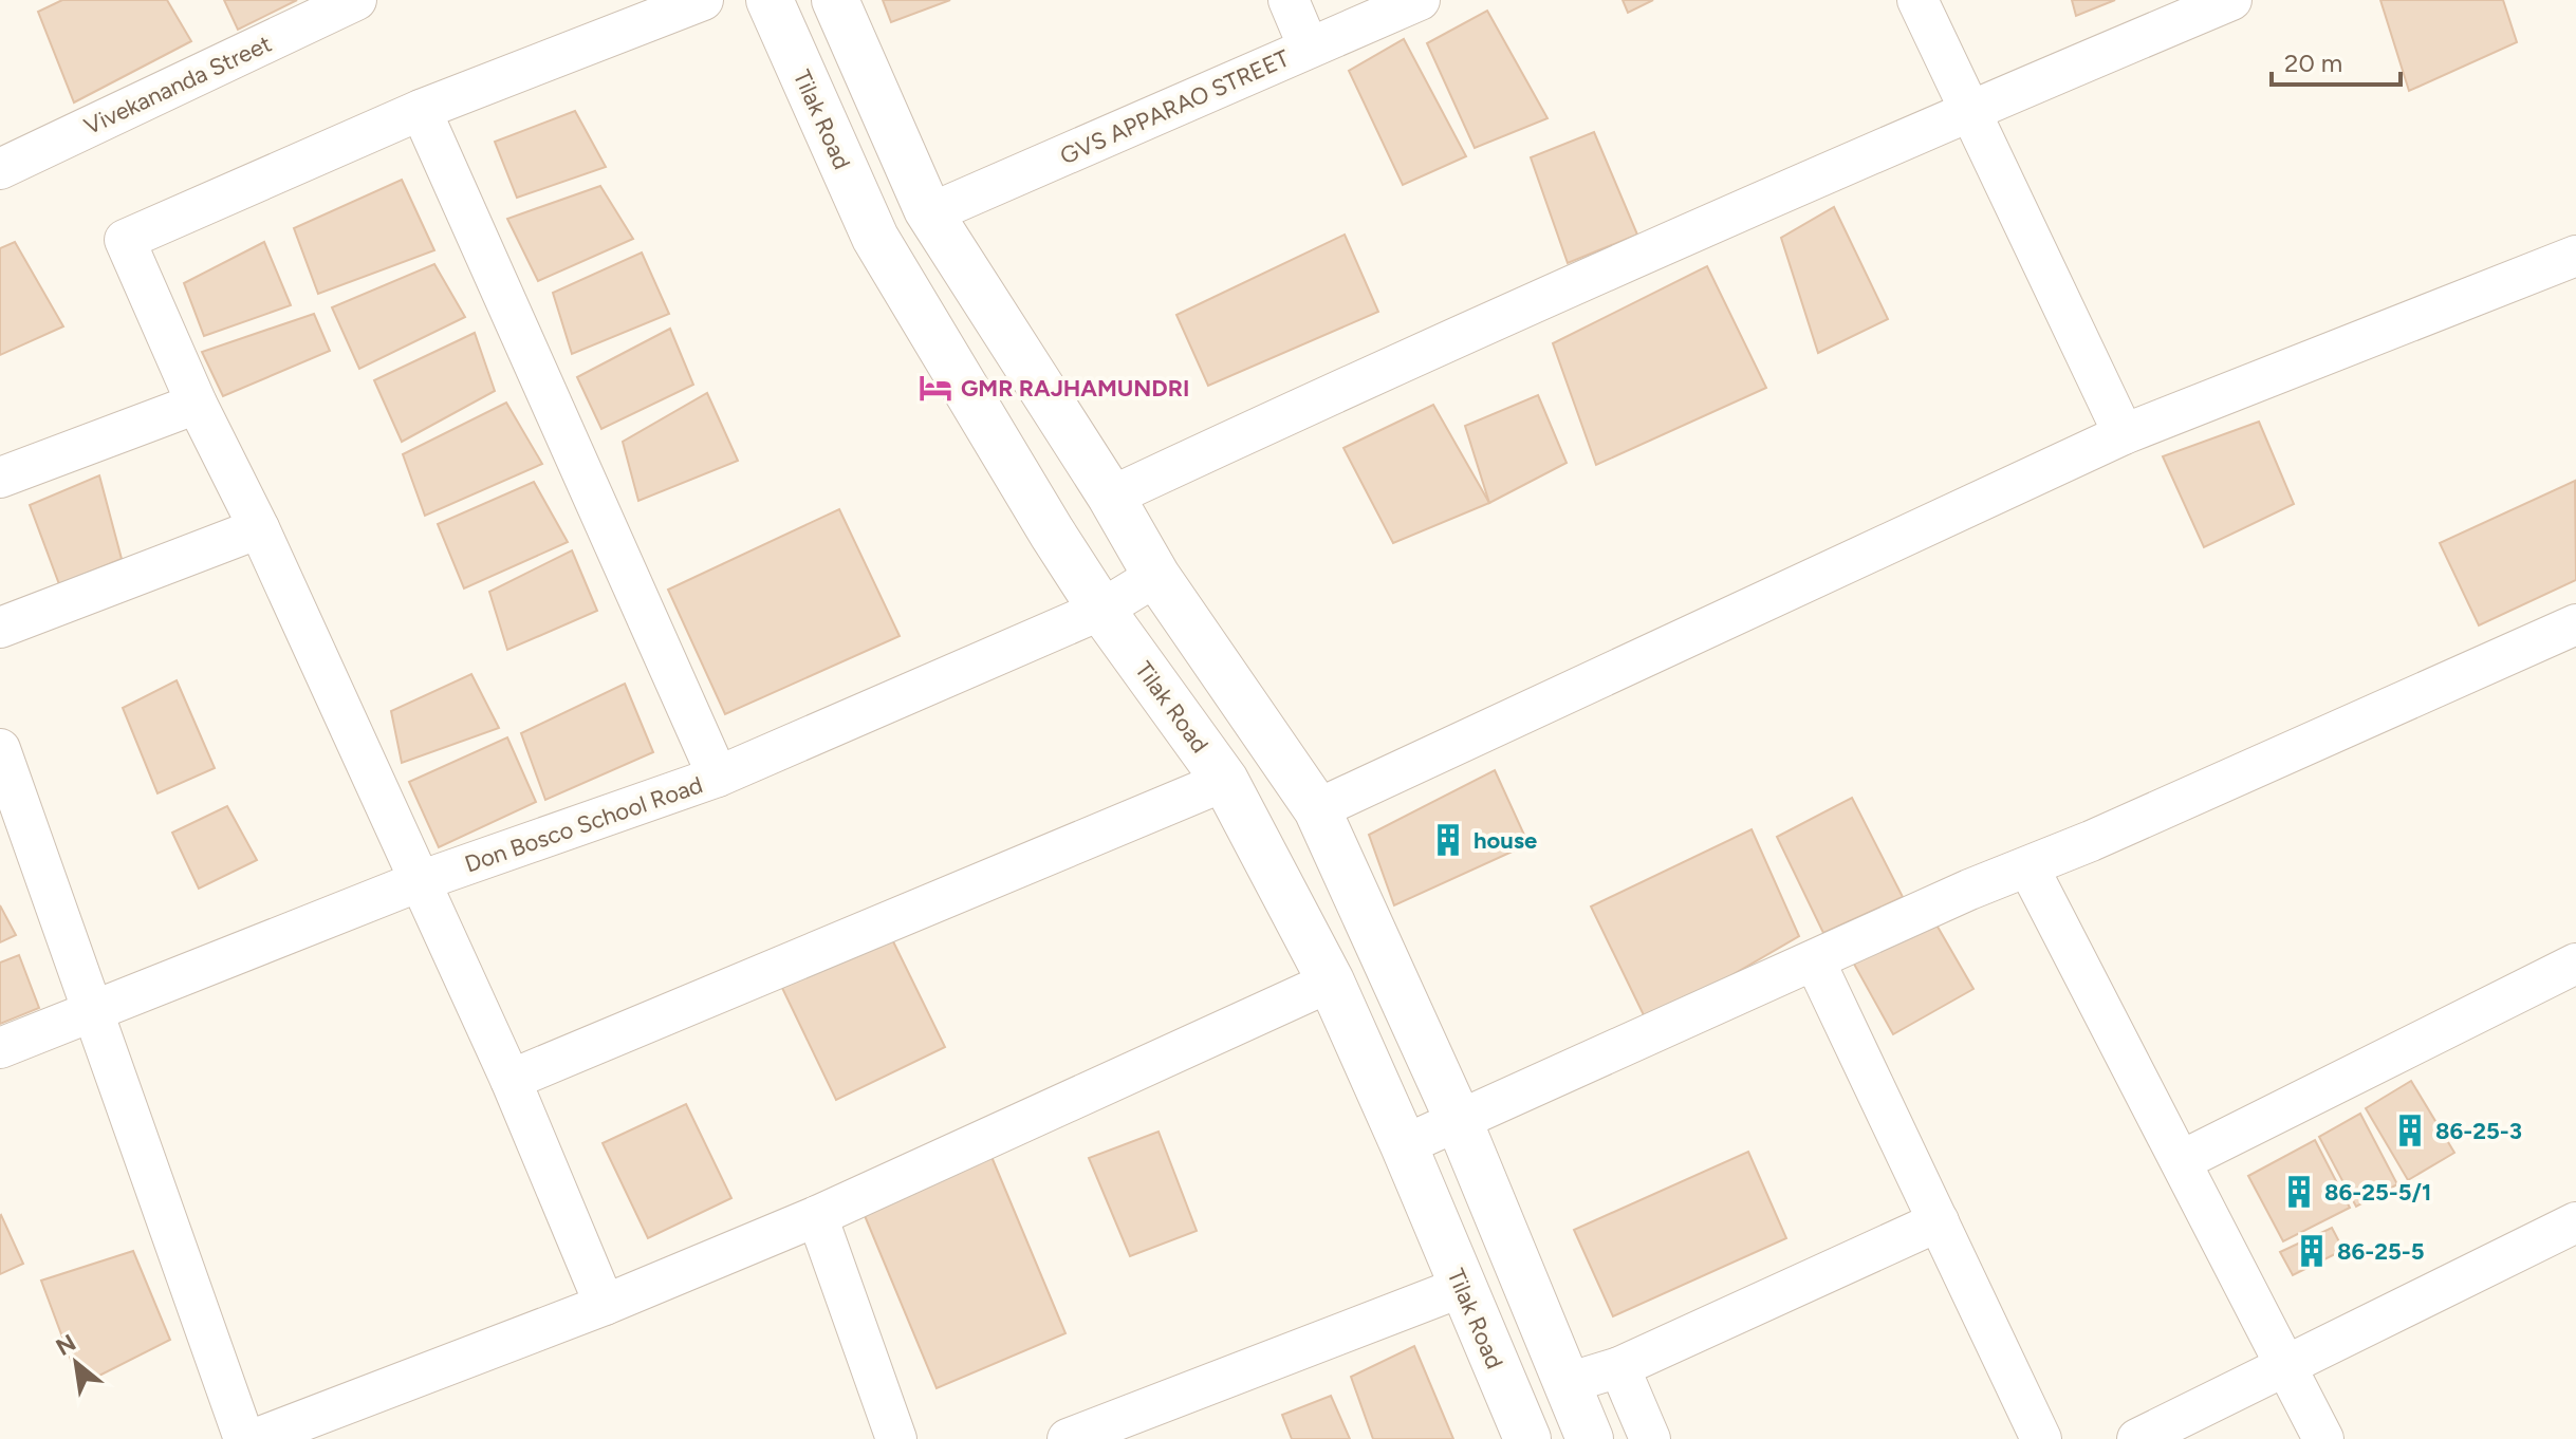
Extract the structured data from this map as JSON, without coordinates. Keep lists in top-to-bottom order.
{
  "streets": {
    "street": [
      "Vivekananda Street",
      "GVS APPARAO STREET",
      "Tilak Road",
      "Don Bosco School Road"
    ]
  },
  "crossings": [
    ["Tilak Road", "Don Bosco School Road"]
  ],
  "places": {
    "hotel": ["GMR RAJHAMUNDRI"],
    "building": [
      "house",
      "86-25-3",
      "86-25-5/1",
      "86-25-5"
    ]
  },
  "scale_bar": "20 m",
  "north": "top left"
}
